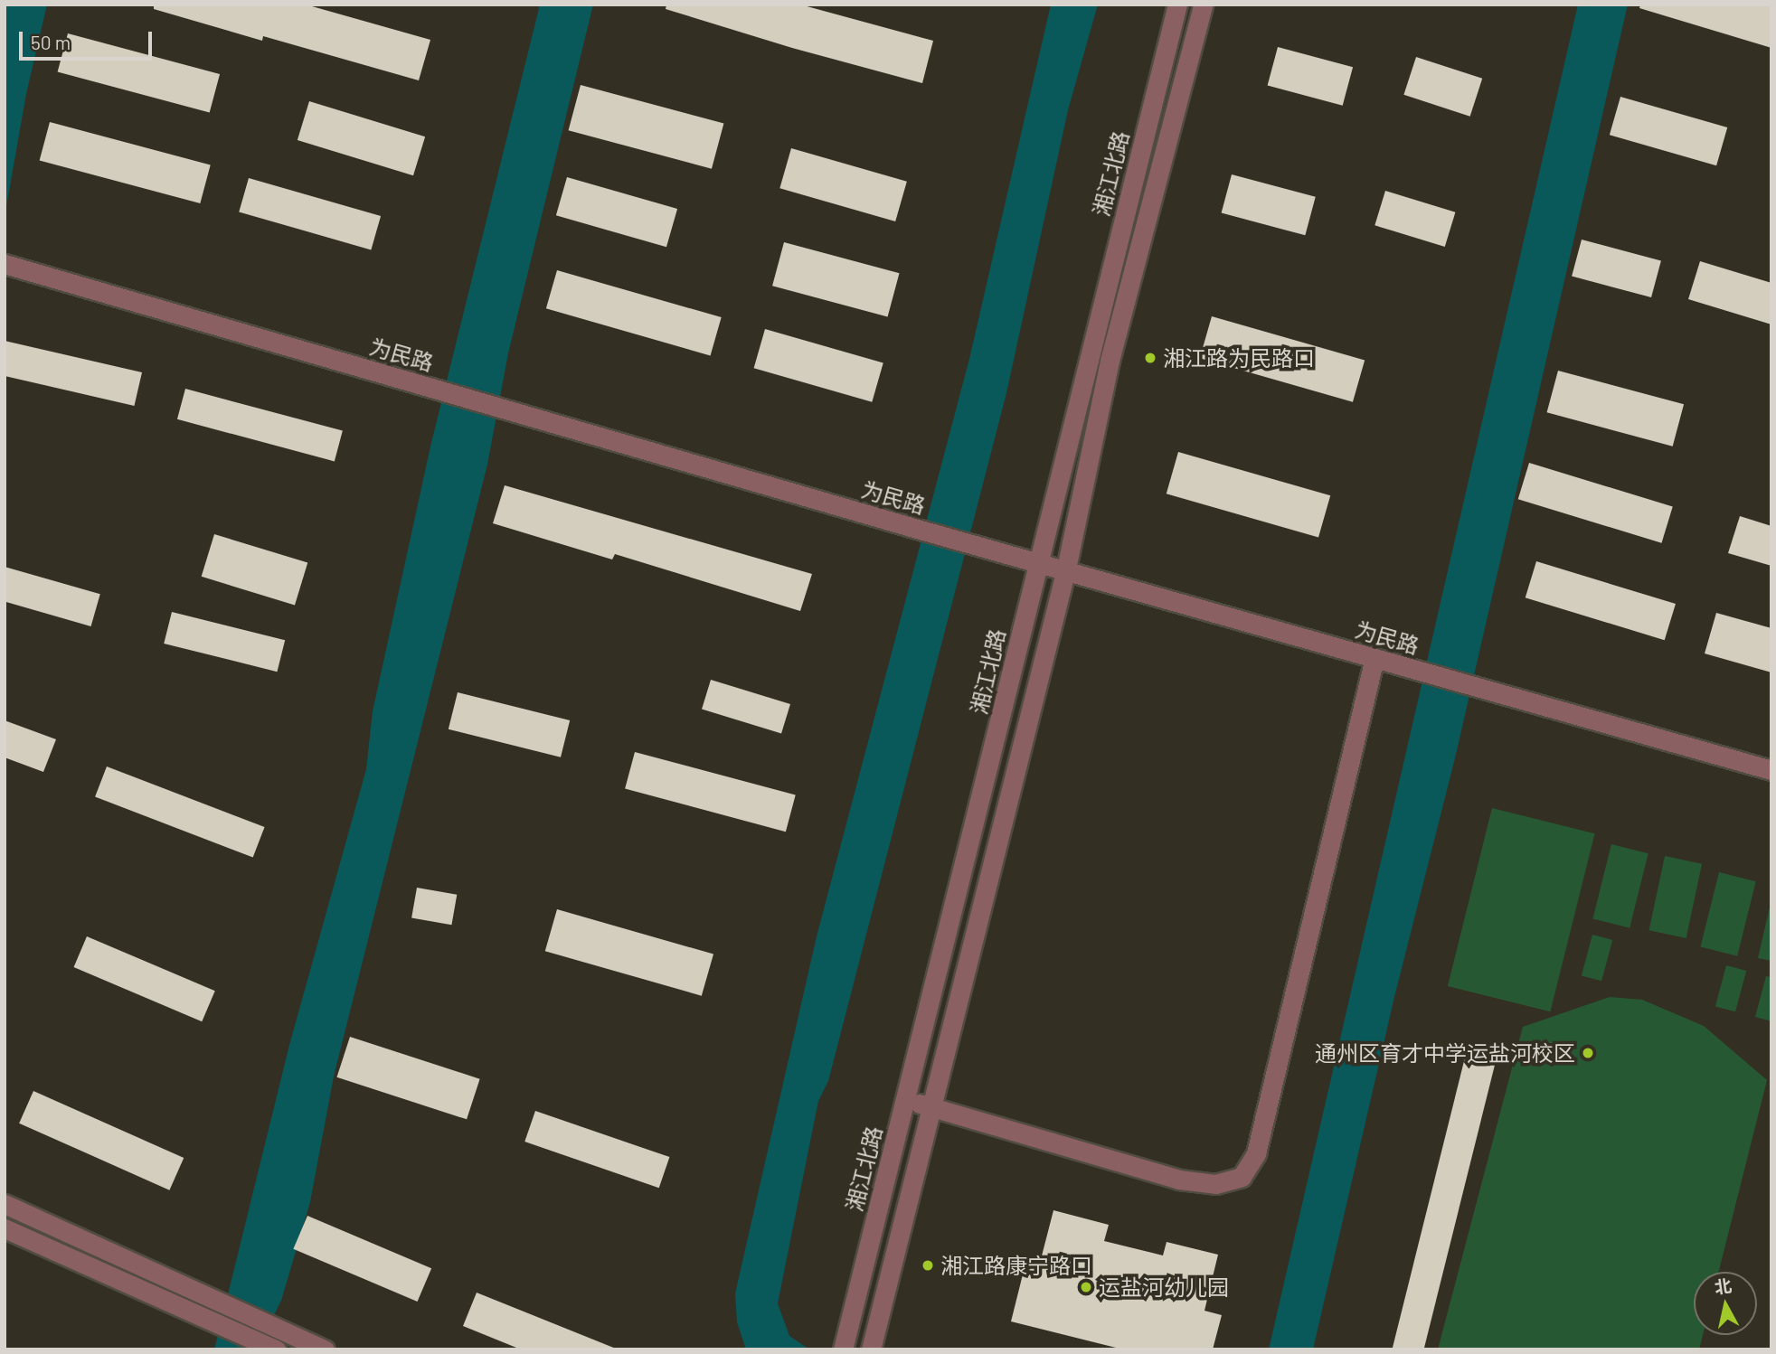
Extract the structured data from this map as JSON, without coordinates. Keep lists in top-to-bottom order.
{
  "streets": {
    "street": ["湘江北路", "为民路"]
  },
  "crossings": [
    ["湘江北路", "为民路"]
  ],
  "places": [
    "湘江路为民路口",
    "通州区育才中学运盐河校区",
    "湘江路康宁路口",
    "运盐河幼儿园"
  ],
  "scale_bar": "50 m",
  "north": "top"
}
